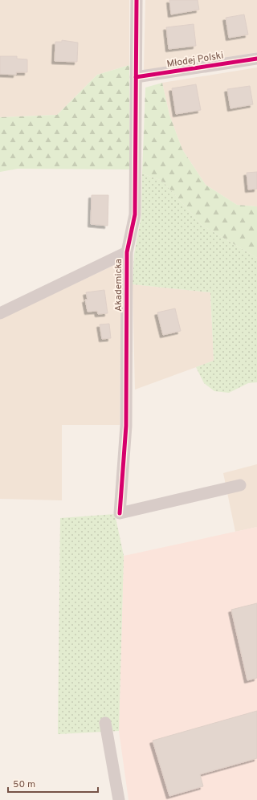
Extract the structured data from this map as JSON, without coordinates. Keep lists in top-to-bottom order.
{
  "streets": {
    "street": ["Młodej Polski", "Akademicka"]
  },
  "crossings": [
    ["Młodej Polski", "Akademicka"]
  ],
  "scale_bar": "50 m"
}
